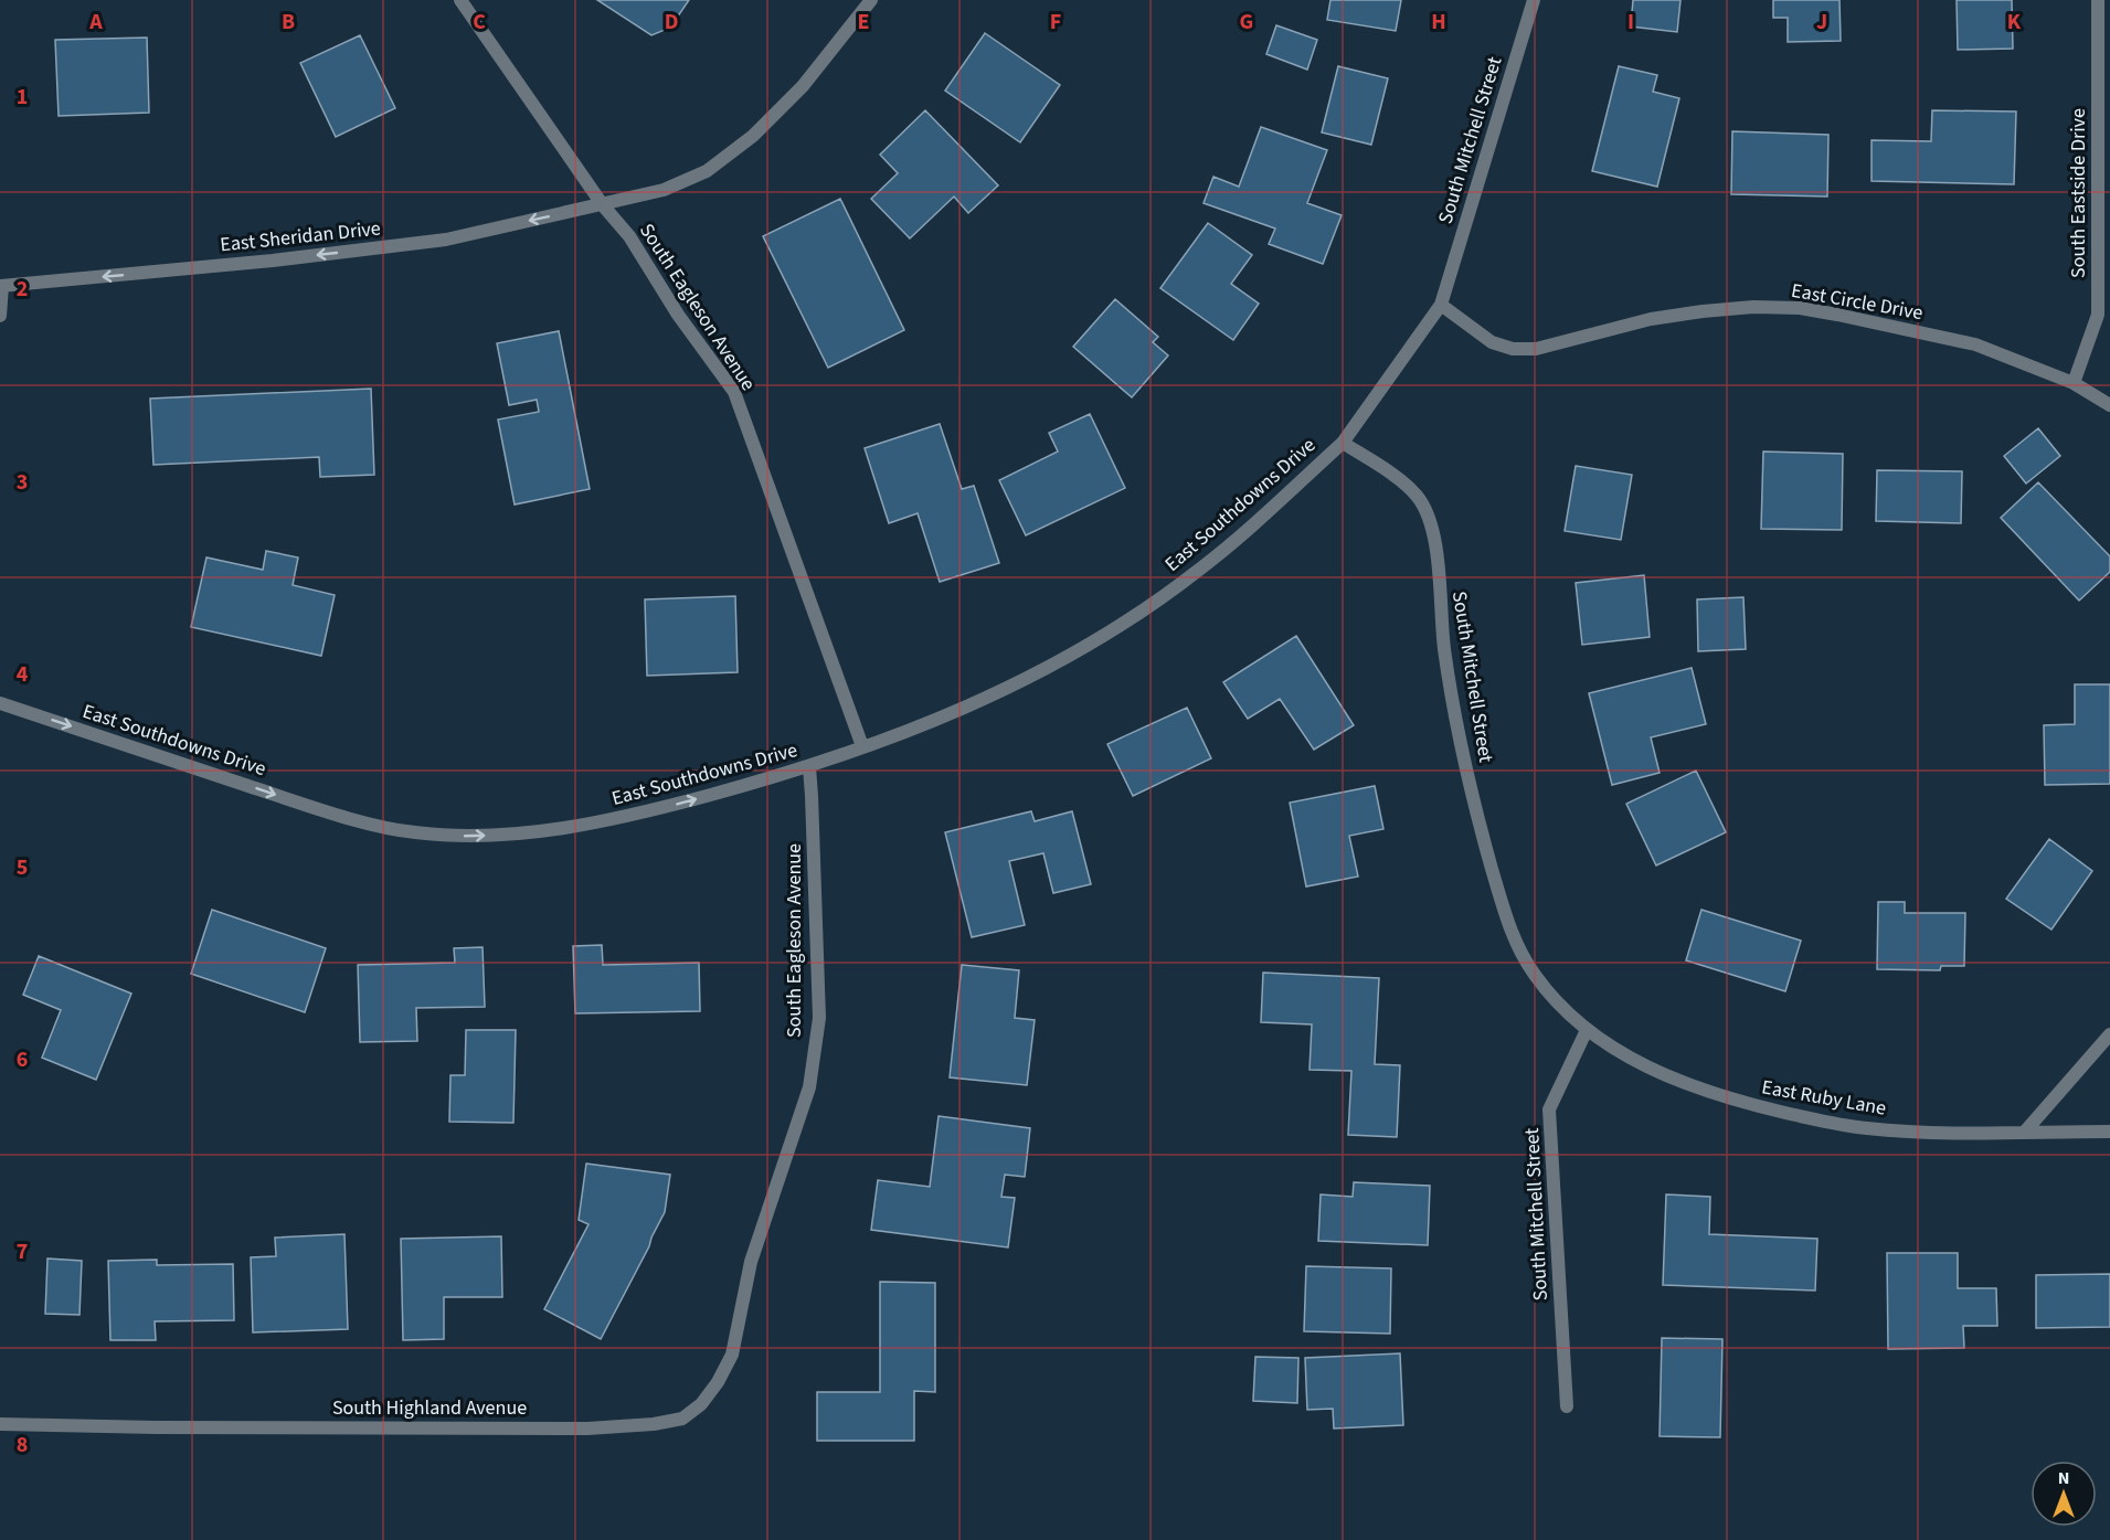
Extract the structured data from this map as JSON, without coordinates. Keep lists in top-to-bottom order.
{
  "streets": {
    "street": [
      "South Mitchell Street",
      "South Eastside Drive",
      "East Sheridan Drive",
      "East Circle Drive",
      "South Eagleson Avenue",
      "East Southdowns Drive",
      "East Ruby Lane",
      "South Highland Avenue"
    ]
  },
  "crossings": [
    ["South Mitchell Street", "East Circle Drive"],
    ["South Mitchell Street", "East Southdowns Drive"],
    ["South Mitchell Street", "East Ruby Lane"],
    ["South Eastside Drive", "East Circle Drive"],
    ["East Sheridan Drive", "South Eagleson Avenue"],
    ["South Eagleson Avenue", "East Southdowns Drive"],
    ["South Eagleson Avenue", "South Highland Avenue"]
  ],
  "one_way": ["East Sheridan Drive", "East Southdowns Drive"],
  "north": "top",
  "grid": {
    "columns": [
      "A",
      "B",
      "C",
      "D",
      "E",
      "F",
      "G",
      "H",
      "I",
      "J",
      "K"
    ],
    "rows": [
      "1",
      "2",
      "3",
      "4",
      "5",
      "6",
      "7",
      "8"
    ]
  }
}
